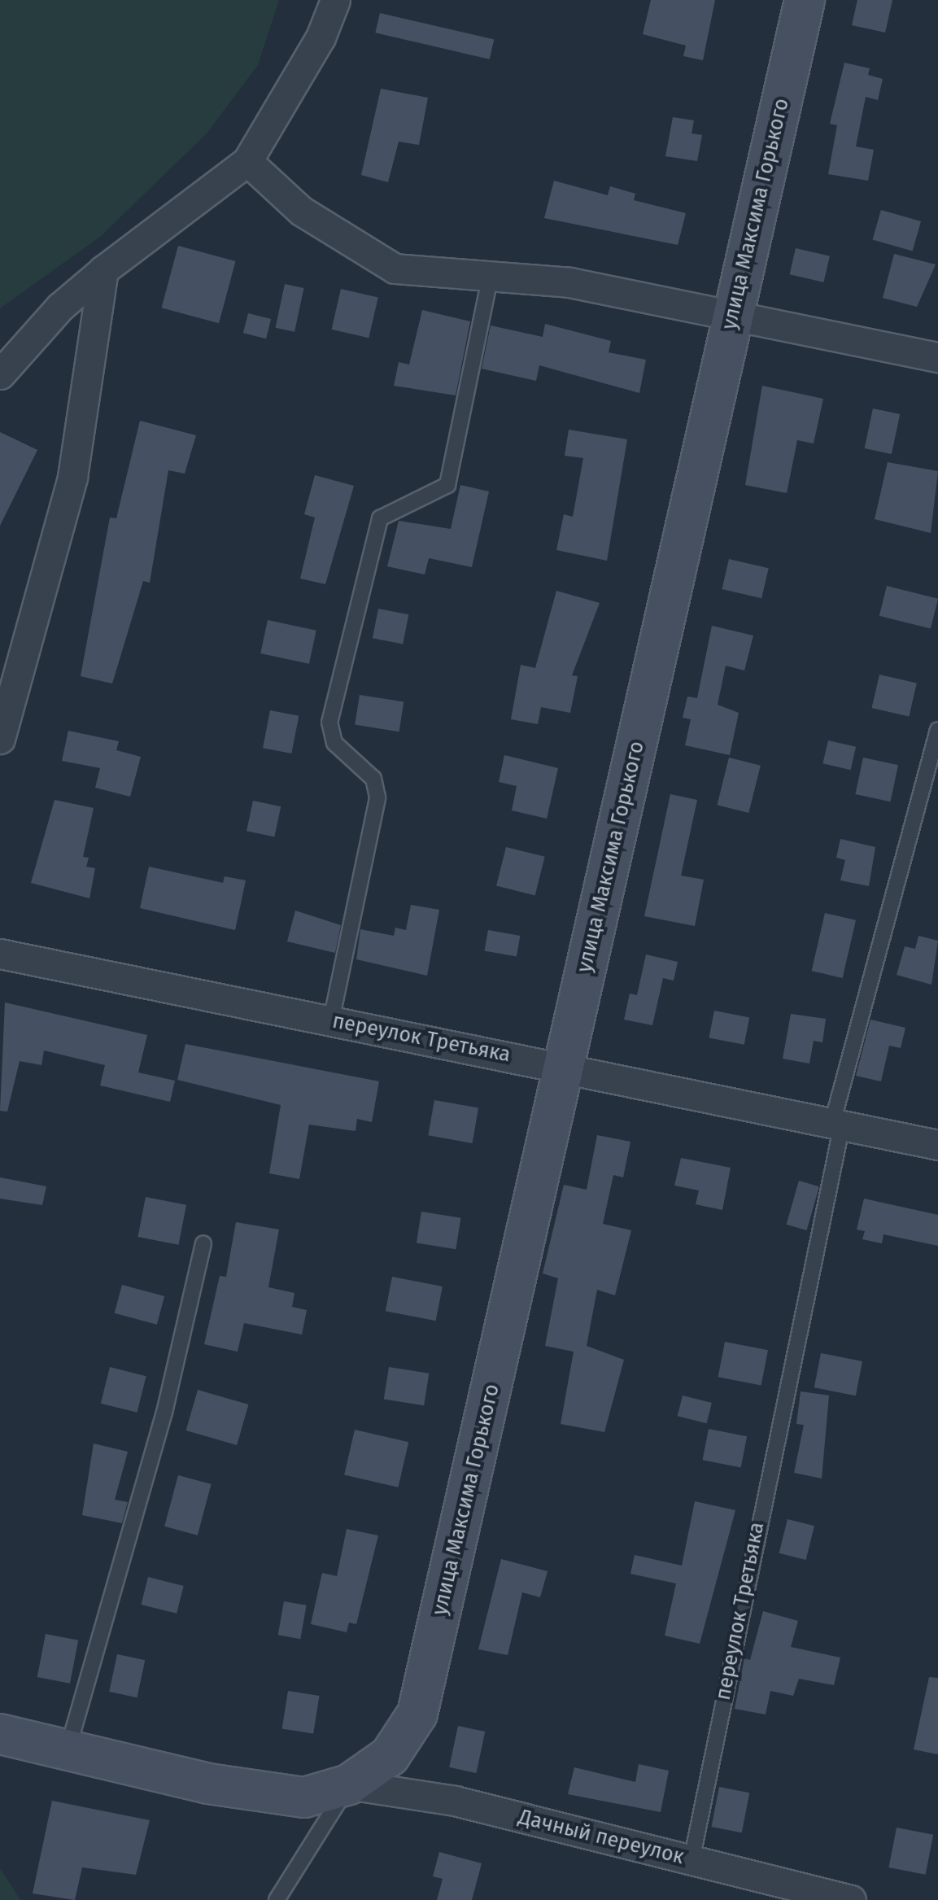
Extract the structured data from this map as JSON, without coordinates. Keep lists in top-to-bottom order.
{
  "streets": {
    "main road": ["улица Максима Горького", "Дачный переулок"],
    "street": ["переулок Третьяка"]
  },
  "crossings": [
    ["улица Максима Горького", "переулок Третьяка"],
    ["улица Максима Горького", "Дачный переулок"],
    ["переулок Третьяка", "Дачный переулок"]
  ]
}
